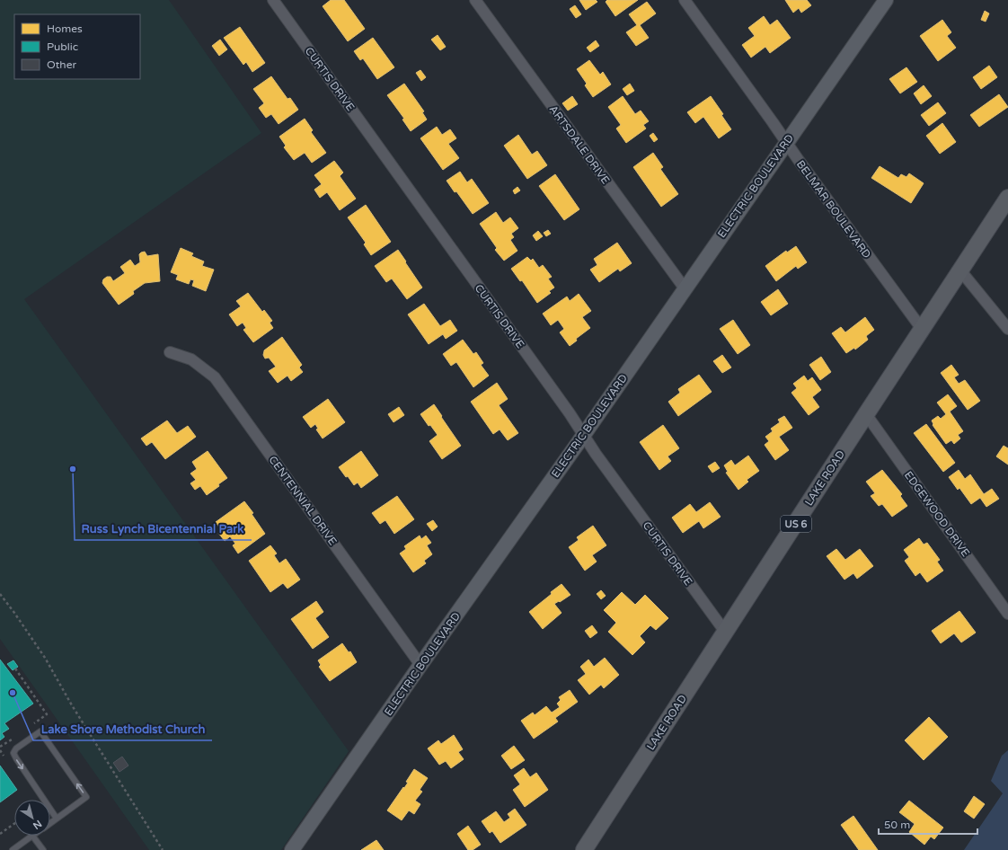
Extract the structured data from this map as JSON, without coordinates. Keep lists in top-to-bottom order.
{
  "streets": {
    "main road": ["LAKE ROAD", "US 6"],
    "street": [
      "CURTIS DRIVE",
      "ARTSDALE DRIVE",
      "ELECTRIC BOULEVARD",
      "BELMAR BOULEVARD",
      "CENTENNIAL DRIVE",
      "EDGEWOOD DRIVE"
    ]
  },
  "crossings": [
    ["CURTIS DRIVE", "ELECTRIC BOULEVARD"],
    ["CURTIS DRIVE", "LAKE ROAD"],
    ["ARTSDALE DRIVE", "ELECTRIC BOULEVARD"],
    ["ELECTRIC BOULEVARD", "BELMAR BOULEVARD"],
    ["ELECTRIC BOULEVARD", "CENTENNIAL DRIVE"],
    ["BELMAR BOULEVARD", "LAKE ROAD"],
    ["LAKE ROAD", "EDGEWOOD DRIVE"]
  ],
  "places": ["Russ Lynch Bicentennial Park", "Lake Shore Methodist Church"],
  "legend": ["Homes", "Public", "Other"],
  "scale_bar": "50 m",
  "north": "bottom right"
}
